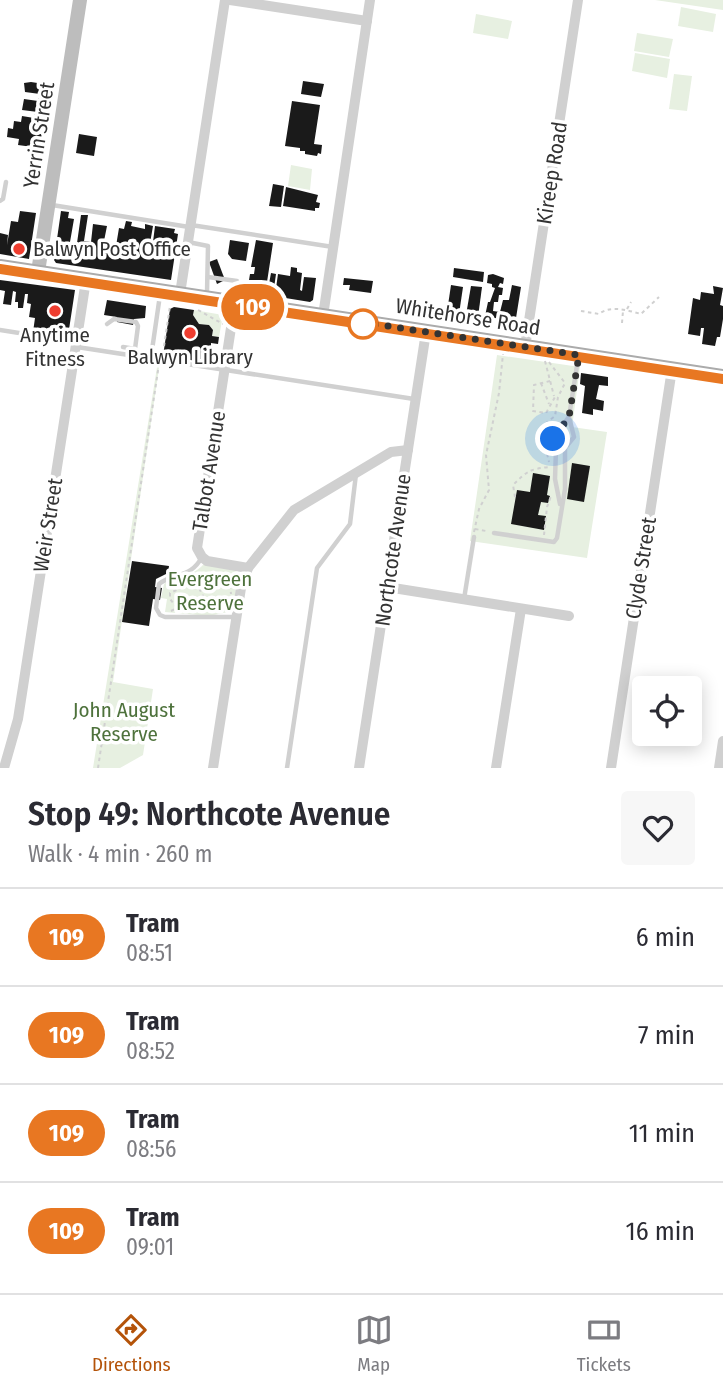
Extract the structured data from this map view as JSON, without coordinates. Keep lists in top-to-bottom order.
{
  "streets": {
    "main road": ["Whitehorse Road"],
    "street": [
      "Yerrin Street",
      "Kireep Road",
      "Talbot Avenue",
      "Weir Street",
      "Northcote Avenue",
      "Clyde Street"
    ]
  },
  "crossings": [
    ["Yerrin Street", "Whitehorse Road"],
    ["Kireep Road", "Whitehorse Road"],
    ["Whitehorse Road", "Talbot Avenue"],
    ["Whitehorse Road", "Weir Street"],
    ["Whitehorse Road", "Northcote Avenue"],
    ["Whitehorse Road", "Clyde Street"]
  ],
  "parks": ["Evergreen Reserve", "John August Reserve"],
  "places": ["Balwyn Post Office", "Anytime Fitness", "Balwyn Library"],
  "lines": ["tram line 109"],
  "page": {
    "on_map": "109",
    "heading": ["Stop 49: Northcote Avenue", "Walk · 4 min · 260 m"],
    "list": [
      {
        "mark": "109",
        "name": "Tram",
        "note": "08:51",
        "value": "6 min"
      },
      {
        "mark": "109",
        "name": "Tram",
        "note": "08:52",
        "value": "7 min"
      },
      {
        "mark": "109",
        "name": "Tram",
        "note": "08:56",
        "value": "11 min"
      },
      {
        "mark": "109",
        "name": "Tram",
        "note": "09:01",
        "value": "16 min"
      }
    ],
    "tabs": ["Directions", "Map", "Tickets"]
  }
}
